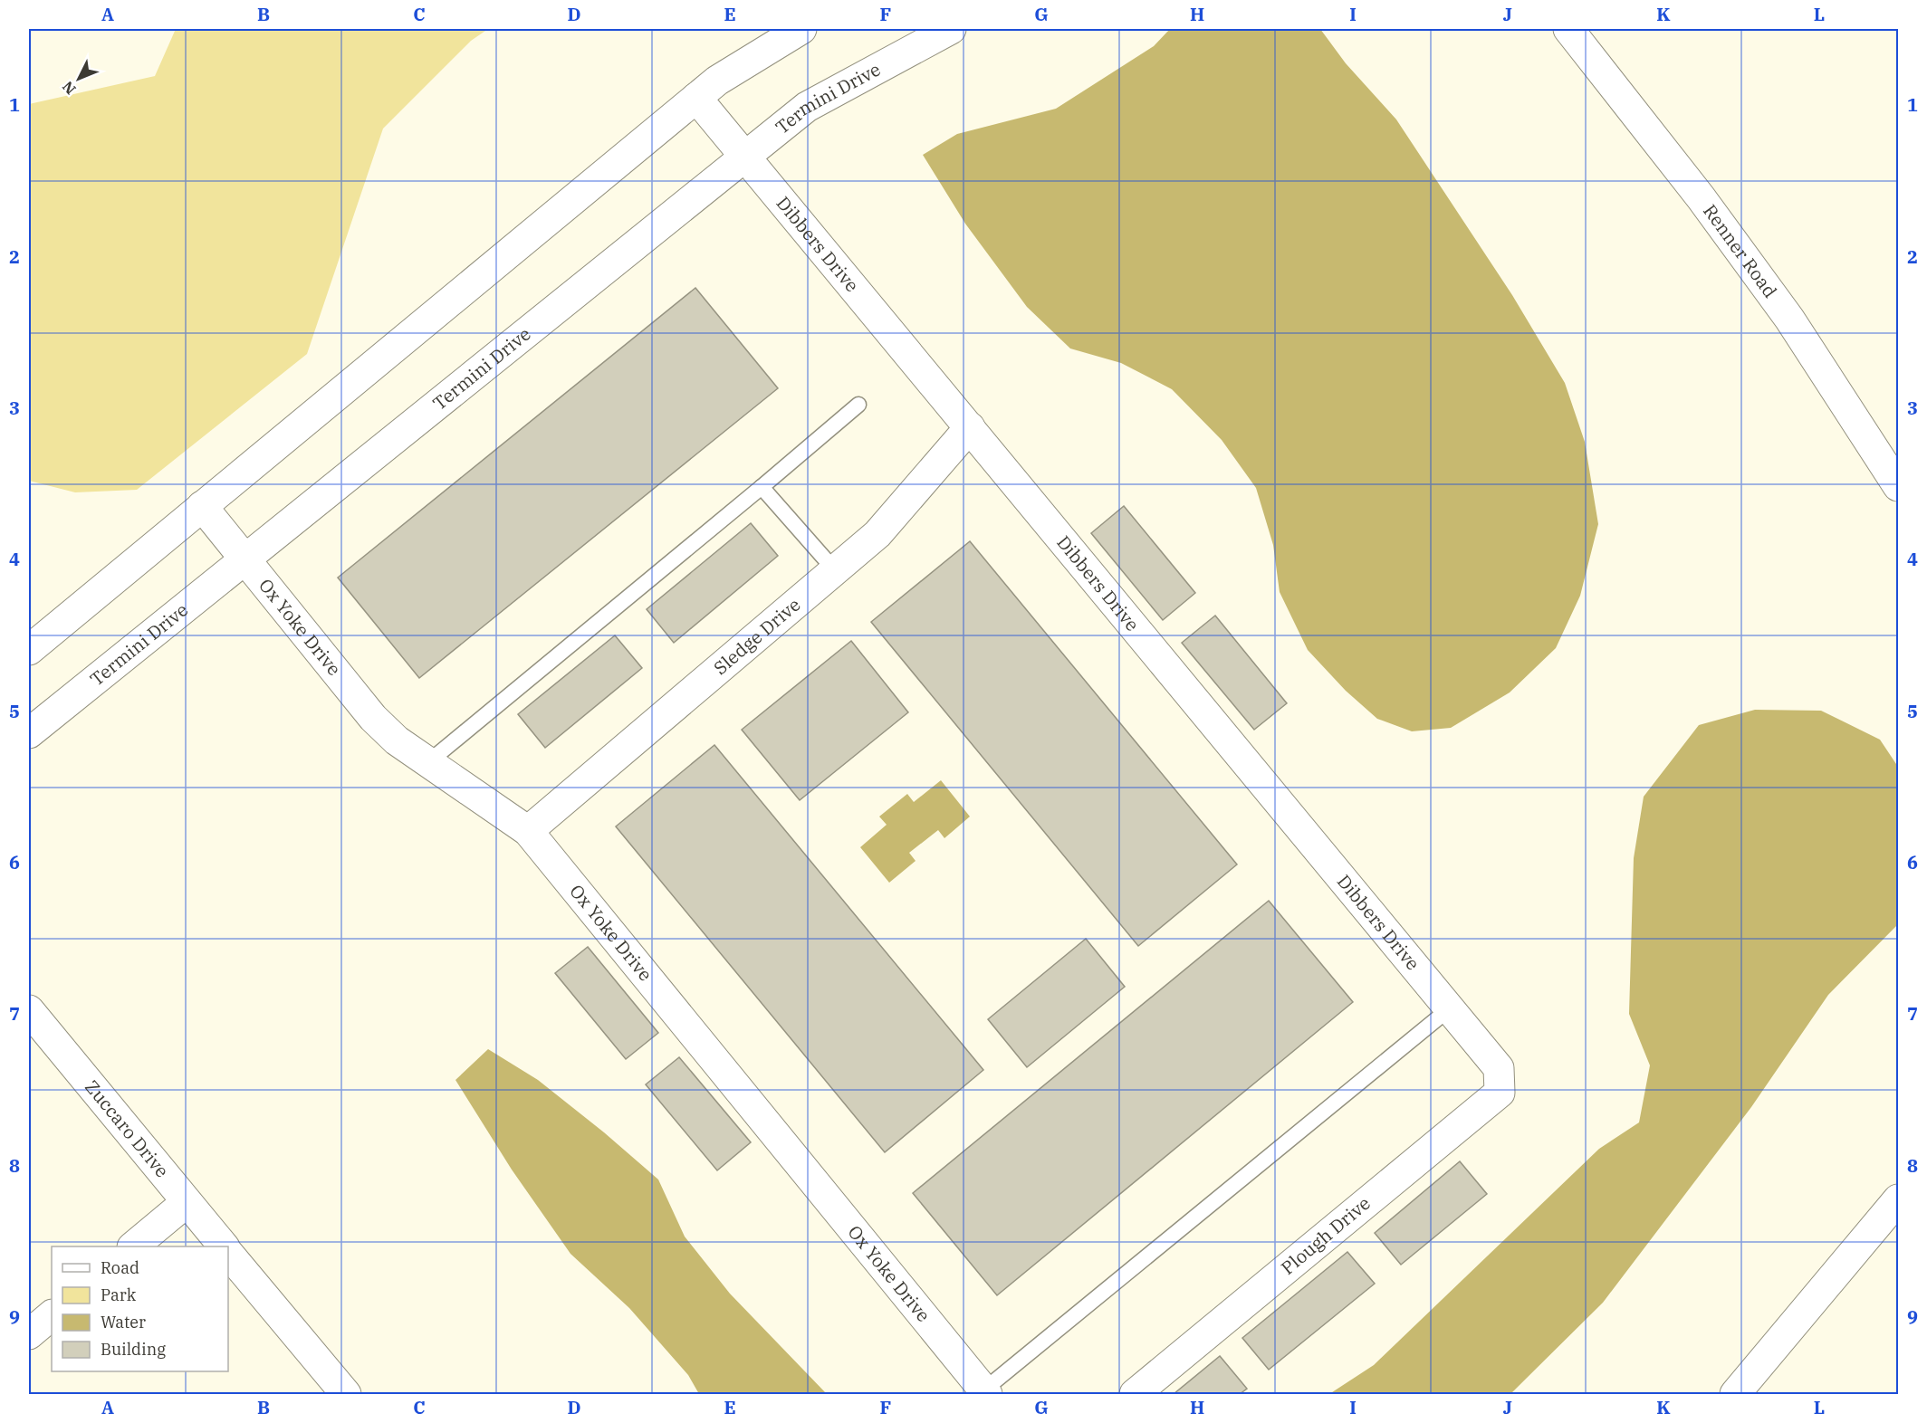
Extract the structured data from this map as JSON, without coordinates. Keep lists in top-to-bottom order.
{
  "streets": {
    "street": [
      "Termini Drive",
      "Dibbers Drive",
      "Renner Road",
      "Ox Yoke Drive",
      "Sledge Drive",
      "Zuccaro Drive",
      "Plough Drive"
    ]
  },
  "crossings": [
    ["Termini Drive", "Dibbers Drive"],
    ["Termini Drive", "Ox Yoke Drive"],
    ["Dibbers Drive", "Sledge Drive"],
    ["Dibbers Drive", "Plough Drive"],
    ["Ox Yoke Drive", "Sledge Drive"]
  ],
  "legend": [
    "Road",
    "Park",
    "Water",
    "Building"
  ],
  "north": "bottom left",
  "grid": {
    "columns": [
      "A",
      "B",
      "C",
      "D",
      "E",
      "F",
      "G",
      "H",
      "I",
      "J",
      "K",
      "L"
    ],
    "rows": [
      "1",
      "2",
      "3",
      "4",
      "5",
      "6",
      "7",
      "8",
      "9"
    ]
  }
}
